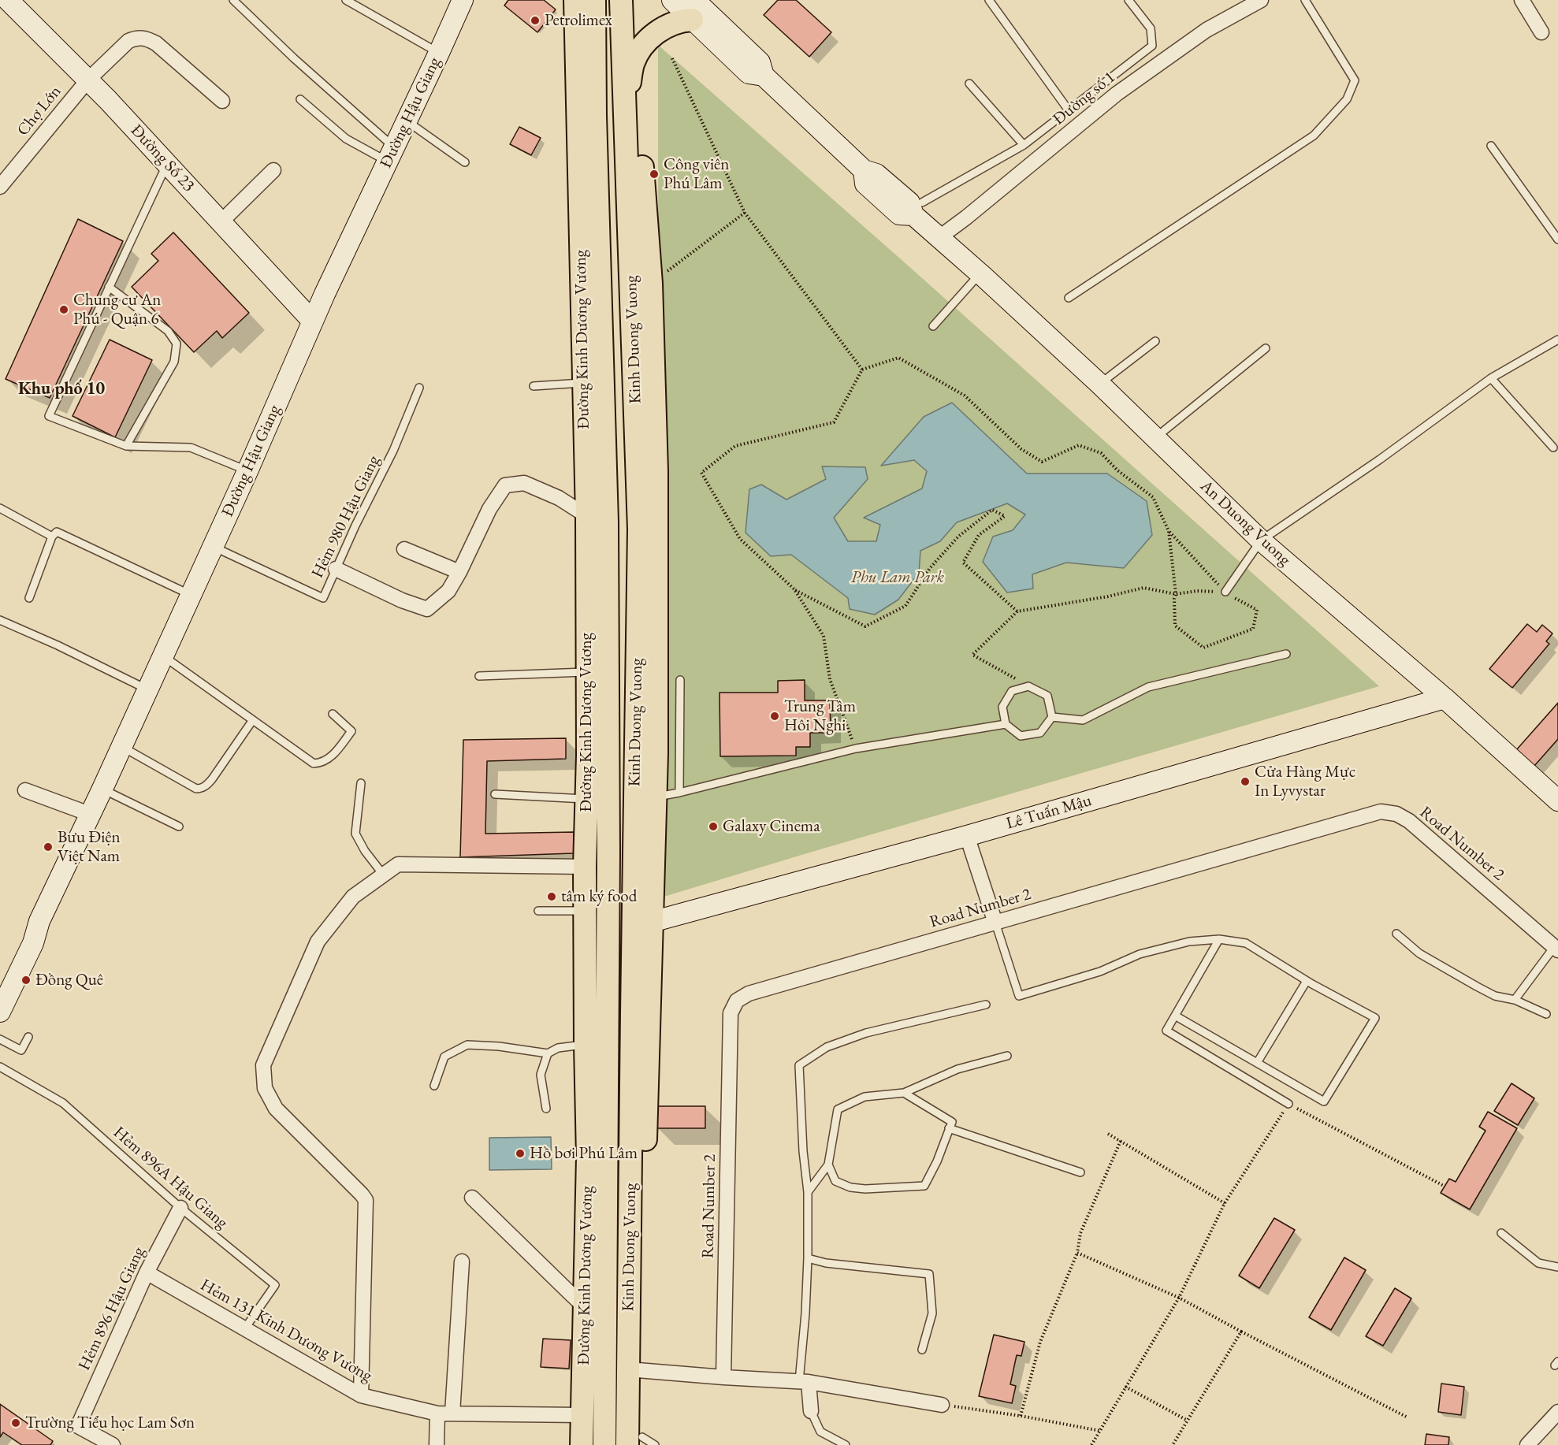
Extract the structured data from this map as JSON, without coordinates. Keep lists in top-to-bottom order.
{
  "streets": {
    "main road": [
      "Đường Hậu Giang",
      "Đường Số 23",
      "Đường Kinh Dương Vương",
      "Kinh Duong Vuong",
      "An Duong Vuong",
      "Lê Tuấn Mậu"
    ],
    "street": [
      "Đường số 1",
      "Chợ Lớn",
      "Road Number 2",
      "Hẻm 896 Hậu Giang",
      "Hẻm 131 Kinh Dương Vương"
    ],
    "lane": ["Hẻm 980 Hậu Giang", "Hẻm 896A Hậu Giang"]
  },
  "crossings": [
    ["Đường số 1", "An Duong Vuong"],
    ["Chợ Lớn", "Đường Số 23"],
    ["Đường Hậu Giang", "Đường Số 23"],
    ["Đường Hậu Giang", "Hẻm 980 Hậu Giang"],
    ["Đường Kinh Dương Vương", "Hẻm 131 Kinh Dương Vương"],
    ["Kinh Duong Vuong", "Lê Tuấn Mậu"],
    ["An Duong Vuong", "Lê Tuấn Mậu"],
    ["Hẻm 896A Hậu Giang", "Hẻm 896 Hậu Giang"],
    ["Hẻm 896A Hậu Giang", "Hẻm 131 Kinh Dương Vương"],
    ["Hẻm 896 Hậu Giang", "Hẻm 131 Kinh Dương Vương"]
  ],
  "districts": ["Khu phố 10"],
  "parks": ["Phu Lam Park"],
  "places": [
    "Petrolimex",
    "Công viên Phú Lâm",
    "Chung cư An Phú - Quận 6",
    "Trung Tâm Hôi Nghi",
    "Cửa Hàng Mực In Lyvystar",
    "Galaxy Cinema",
    "Bưu Điện Việt Nam",
    "tâm ký food",
    "Đồng Quê",
    "Hồ bơi Phú Lâm",
    "Trường Tiểu học Lam Sơn"
  ]
}
